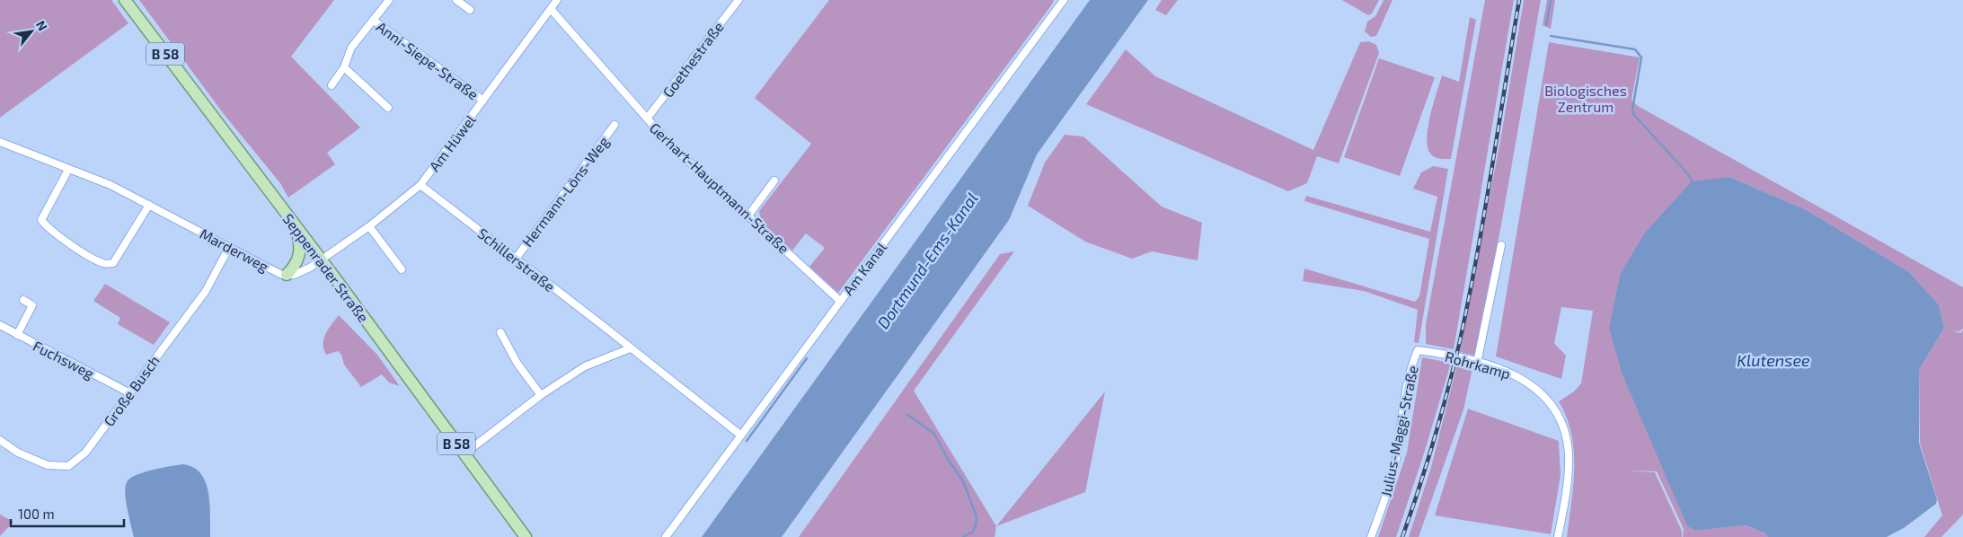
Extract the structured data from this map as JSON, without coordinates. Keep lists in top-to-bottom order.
{
  "streets": {
    "main road": ["B 58", "Seppenrader Straße"],
    "street": [
      "Goethestraße",
      "Anni-Siepe-Straße",
      "Am Hüwel",
      "Gerhart-Hauptmann-Straße",
      "Hermann-Löns-Weg",
      "Marderweg",
      "Schillerstraße",
      "Am Kanal",
      "Fuchsweg",
      "Rohrkamp",
      "Große Busch",
      "Julius-Maggi-Straße"
    ]
  },
  "crossings": [
    ["Goethestraße", "Gerhart-Hauptmann-Straße"],
    ["Anni-Siepe-Straße", "Am Hüwel"],
    ["Am Hüwel", "Gerhart-Hauptmann-Straße"],
    ["Am Hüwel", "Marderweg"],
    ["Am Hüwel", "Schillerstraße"],
    ["Am Hüwel", "Seppenrader Straße"],
    ["Gerhart-Hauptmann-Straße", "Am Kanal"],
    ["Hermann-Löns-Weg", "Schillerstraße"],
    ["Marderweg", "Seppenrader Straße"],
    ["Marderweg", "Große Busch"],
    ["Fuchsweg", "Große Busch"],
    ["Rohrkamp", "Julius-Maggi-Straße"]
  ],
  "water": ["Dortmund-Ems-Kanal", "Klutensee"],
  "parks": ["Biologisches Zentrum"],
  "scale_bar": "100 m",
  "north": "top right"
}
